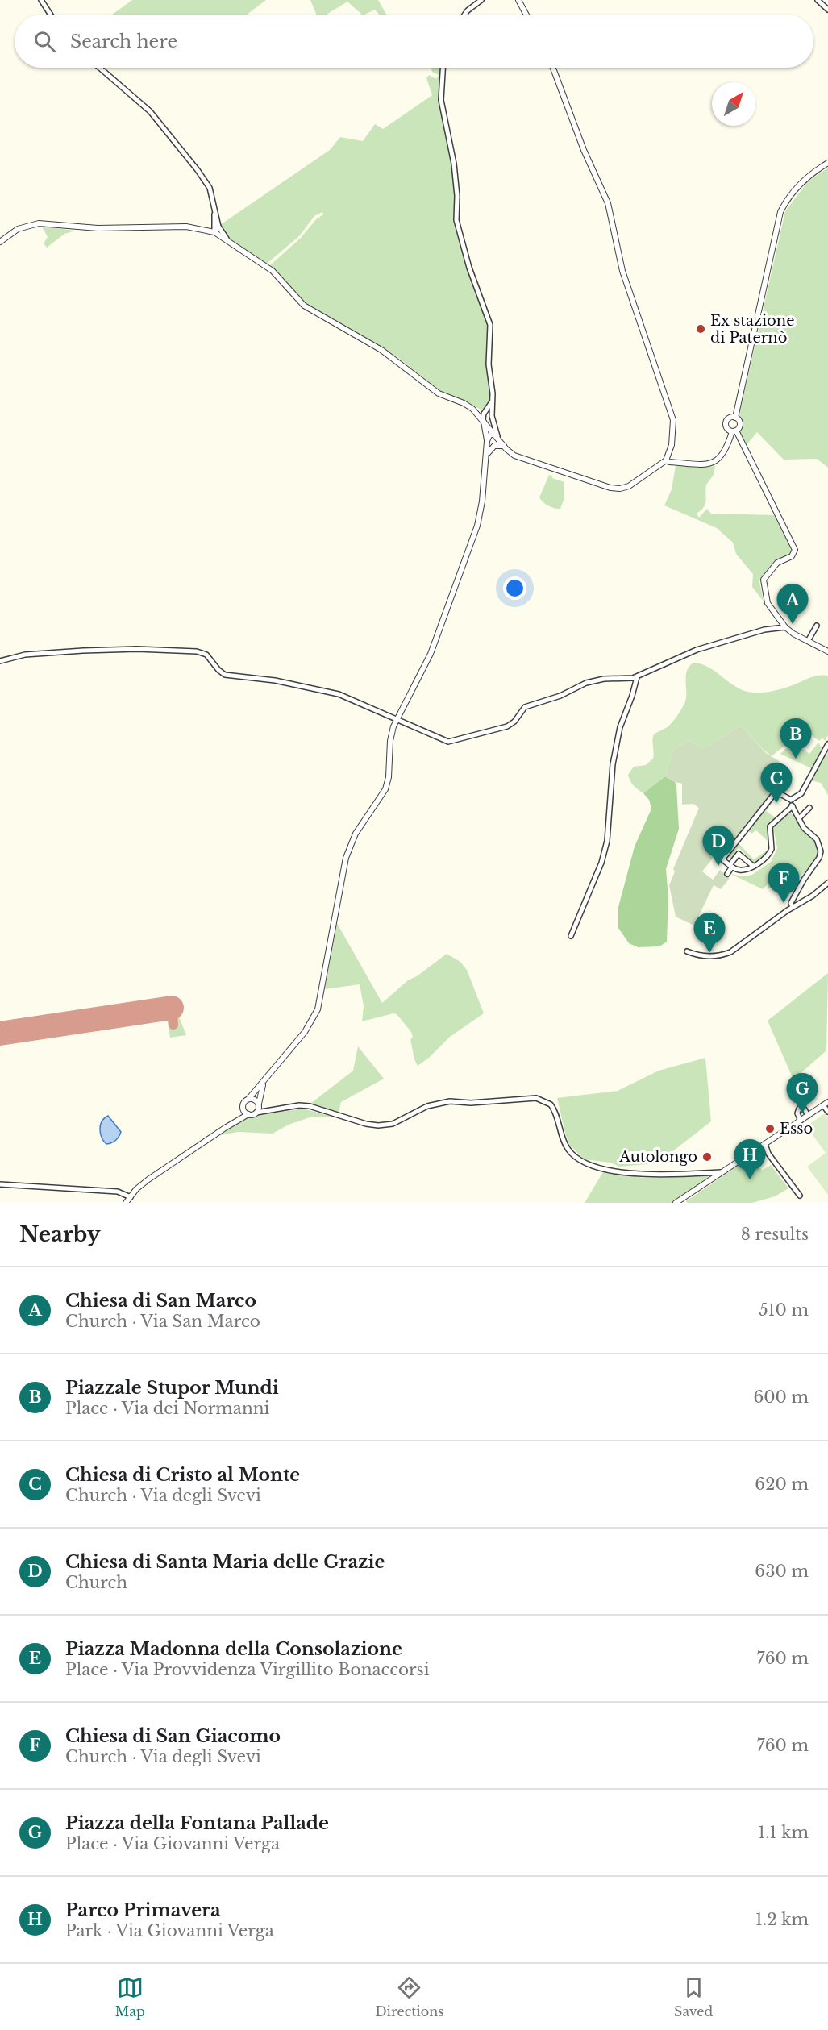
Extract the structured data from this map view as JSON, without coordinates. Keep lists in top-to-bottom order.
{
  "places": ["Ex stazione di Paternò", "Esso", "Autolongo"],
  "north": "top right",
  "page": {
    "search": "Search here",
    "pins": [
      "A",
      "B",
      "C",
      "D",
      "F",
      "E",
      "G",
      "H"
    ],
    "heading": ["Nearby", "8 results"],
    "list": [
      {
        "mark": "A",
        "name": "Chiesa di San Marco",
        "note": "Church · Via San Marco",
        "value": "510 m"
      },
      {
        "mark": "B",
        "name": "Piazzale Stupor Mundi",
        "note": "Place · Via dei Normanni",
        "value": "600 m"
      },
      {
        "mark": "C",
        "name": "Chiesa di Cristo al Monte",
        "note": "Church · Via degli Svevi",
        "value": "620 m"
      },
      {
        "mark": "D",
        "name": "Chiesa di Santa Maria delle Grazie",
        "note": "Church",
        "value": "630 m"
      },
      {
        "mark": "E",
        "name": "Piazza Madonna della Consolazione",
        "note": "Place · Via Provvidenza Virgillito Bonaccorsi",
        "value": "760 m"
      },
      {
        "mark": "F",
        "name": "Chiesa di San Giacomo",
        "note": "Church · Via degli Svevi",
        "value": "760 m"
      },
      {
        "mark": "G",
        "name": "Piazza della Fontana Pallade",
        "note": "Place · Via Giovanni Verga",
        "value": "1.1 km"
      },
      {
        "mark": "H",
        "name": "Parco Primavera",
        "note": "Park · Via Giovanni Verga",
        "value": "1.2 km"
      }
    ],
    "nav": ["Map", "Directions", "Saved"]
  }
}
